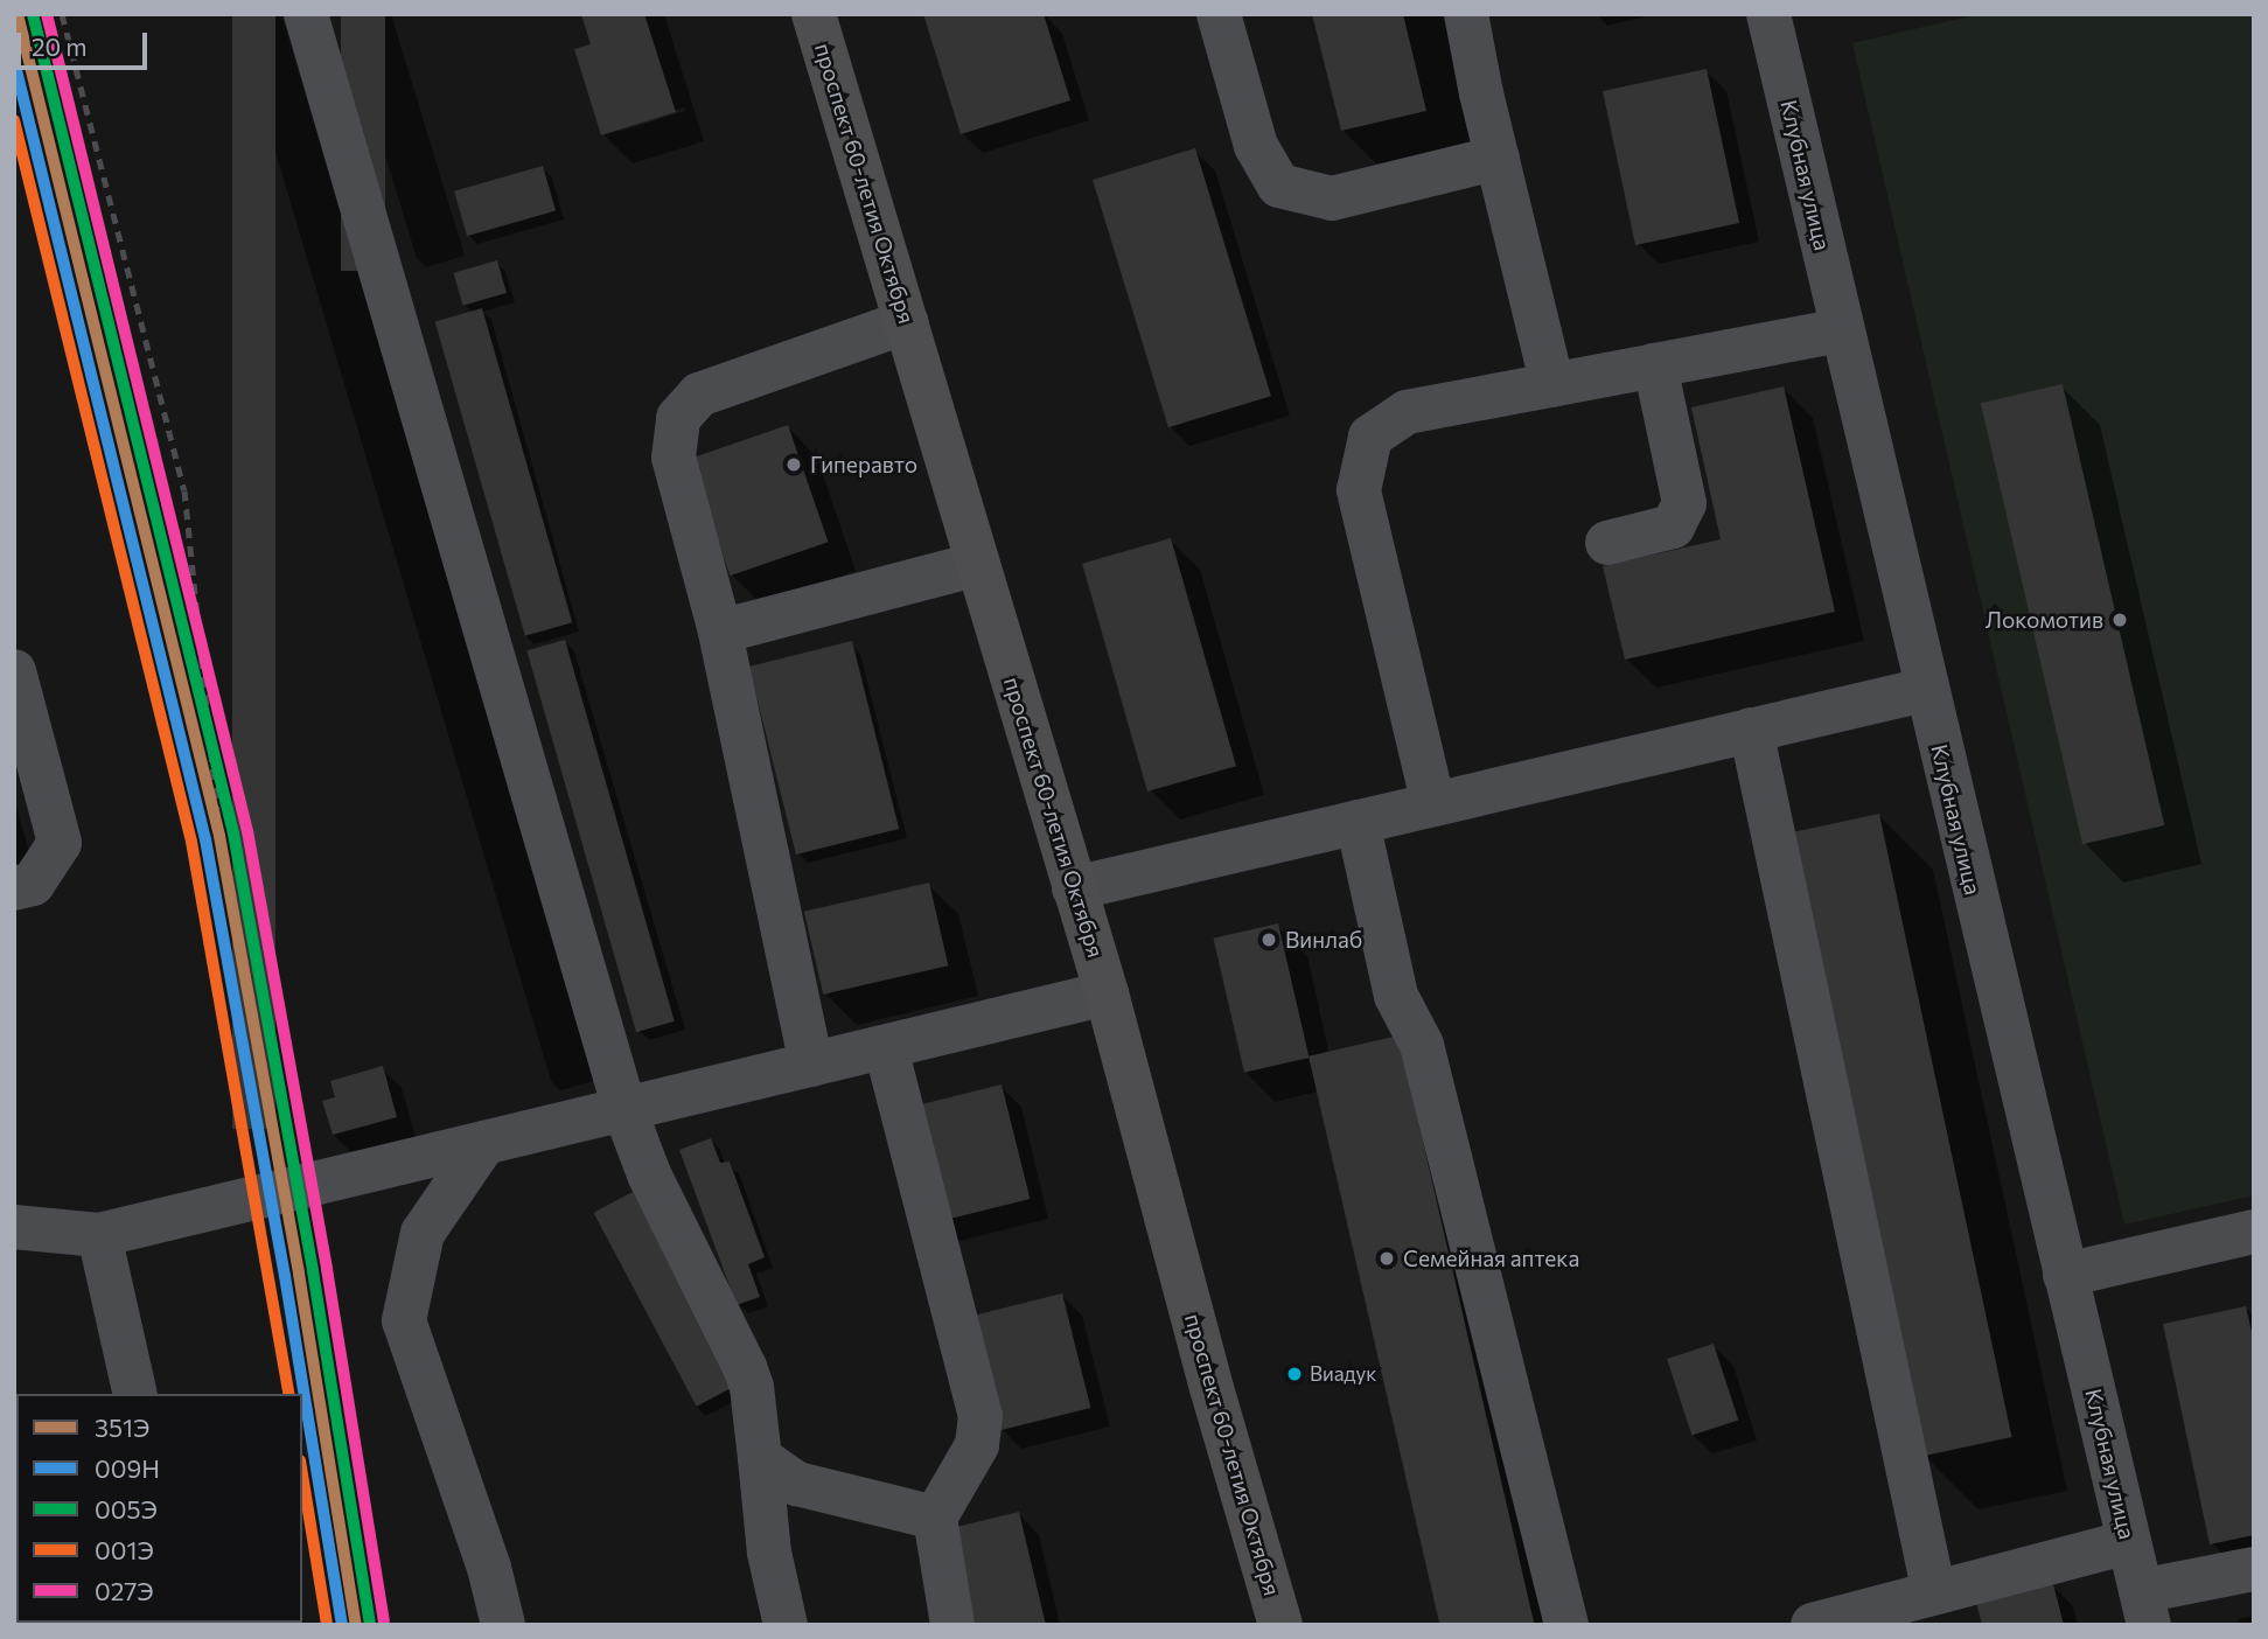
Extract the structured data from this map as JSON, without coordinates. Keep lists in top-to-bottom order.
{
  "streets": {
    "highway": ["проспект 60-летия Октября"],
    "street": ["Клубная улица"]
  },
  "places": [
    "Гиперавто",
    "Локомотив",
    "Винлаб",
    "Семейная аптека",
    "Виадук"
  ],
  "lines": [
    "transit line 351Э",
    "transit line 005Э",
    "transit line 027Э",
    "transit line 009Н",
    "transit line 001Э"
  ],
  "legend": [
    "351Э",
    "009Н",
    "005Э",
    "001Э",
    "027Э"
  ],
  "scale_bar": "20 m"
}
